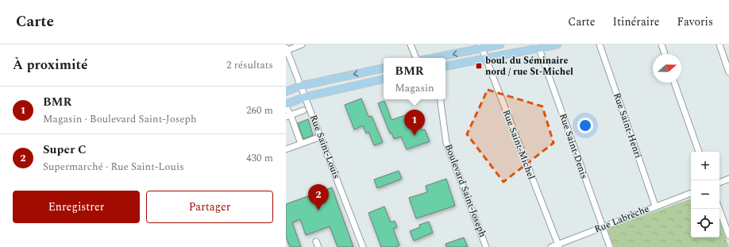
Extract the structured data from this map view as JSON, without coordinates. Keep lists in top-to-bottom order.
{
  "streets": {
    "street": [
      "Rue Saint-Henri",
      "Rue Saint-Michel",
      "Rue Saint-Denis",
      "Rue Saint-Louis",
      "Boulevard Saint-Joseph",
      "Rue Labrèche"
    ]
  },
  "crossings": [
    ["Rue Saint-Henri", "Rue Labrèche"],
    ["Rue Saint-Michel", "Rue Labrèche"],
    ["Rue Saint-Denis", "Rue Labrèche"]
  ],
  "places": {
    "transit": ["boul. du Séminaire nord / rue St-Michel"]
  },
  "north": "right",
  "page": {
    "header": "Carte",
    "nav": ["Carte", "Itinéraire", "Favoris"],
    "heading": ["À proximité", "2 résultats"],
    "popup": ["BMR", "Magasin"],
    "list": [
      {
        "mark": "1",
        "name": "BMR",
        "note": "Magasin · Boulevard Saint-Joseph",
        "value": "260 m"
      },
      {
        "mark": "2",
        "name": "Super C",
        "note": "Supermarché · Rue Saint-Louis",
        "value": "430 m"
      }
    ],
    "pins": ["1", "2"],
    "map_buttons": ["+", "−"],
    "buttons": ["Enregistrer", "Partager"]
  }
}
